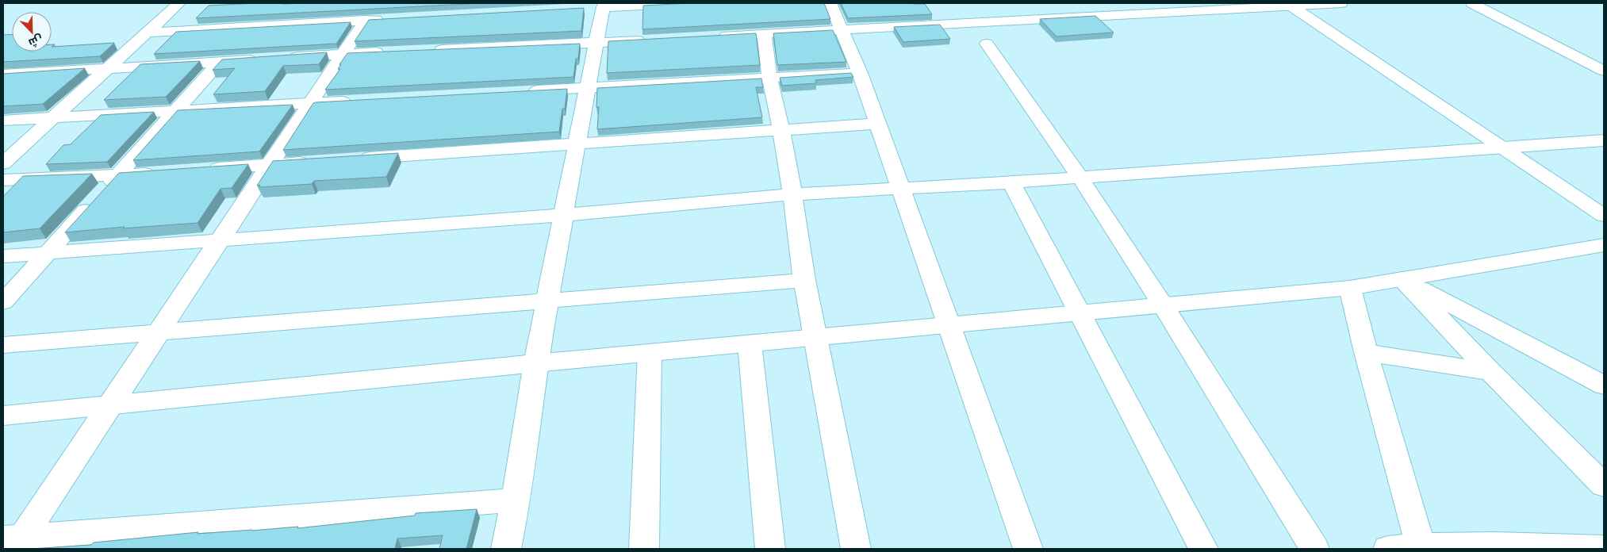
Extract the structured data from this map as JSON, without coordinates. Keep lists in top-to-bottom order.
{
  "north": "bottom right"
}
